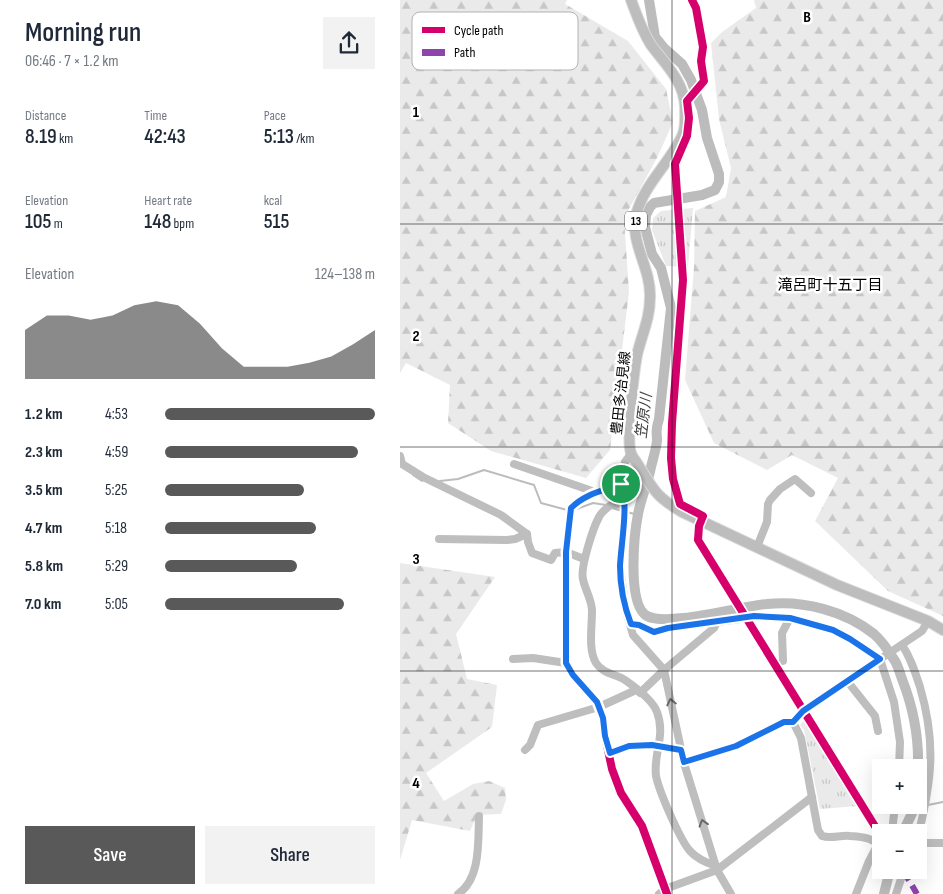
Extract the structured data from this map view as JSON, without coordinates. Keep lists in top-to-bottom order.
{
  "streets": {
    "main road": ["13", "豊田多治見線"]
  },
  "districts": ["滝呂町十五丁目"],
  "water": ["笠原川"],
  "legend": ["Cycle path", "Path"],
  "page": {
    "heading": ["Morning run", "06:46 · 7 × 1.2 km"],
    "stats": [
      ["Distance", "8.19 km"],
      ["Time", "42:43"],
      ["Pace", "5:13 /km"],
      ["Elevation", "105 m"],
      ["Heart rate", "148 bpm"],
      ["kcal", "515"]
    ],
    "chart": ["Elevation", "124–138 m"],
    "list": [
      {
        "name": "1.2 km",
        "note": "4:53"
      },
      {
        "name": "2.3 km",
        "note": "4:59"
      },
      {
        "name": "3.5 km",
        "note": "5:25"
      },
      {
        "name": "4.7 km",
        "note": "5:18"
      },
      {
        "name": "5.8 km",
        "note": "5:29"
      },
      {
        "name": "7.0 km",
        "note": "5:05"
      }
    ],
    "map_buttons": ["+", "−"],
    "buttons": ["Save", "Share"]
  },
  "grid": {
    "columns": ["B"],
    "rows": [
      "1",
      "2",
      "3",
      "4"
    ]
  }
}
